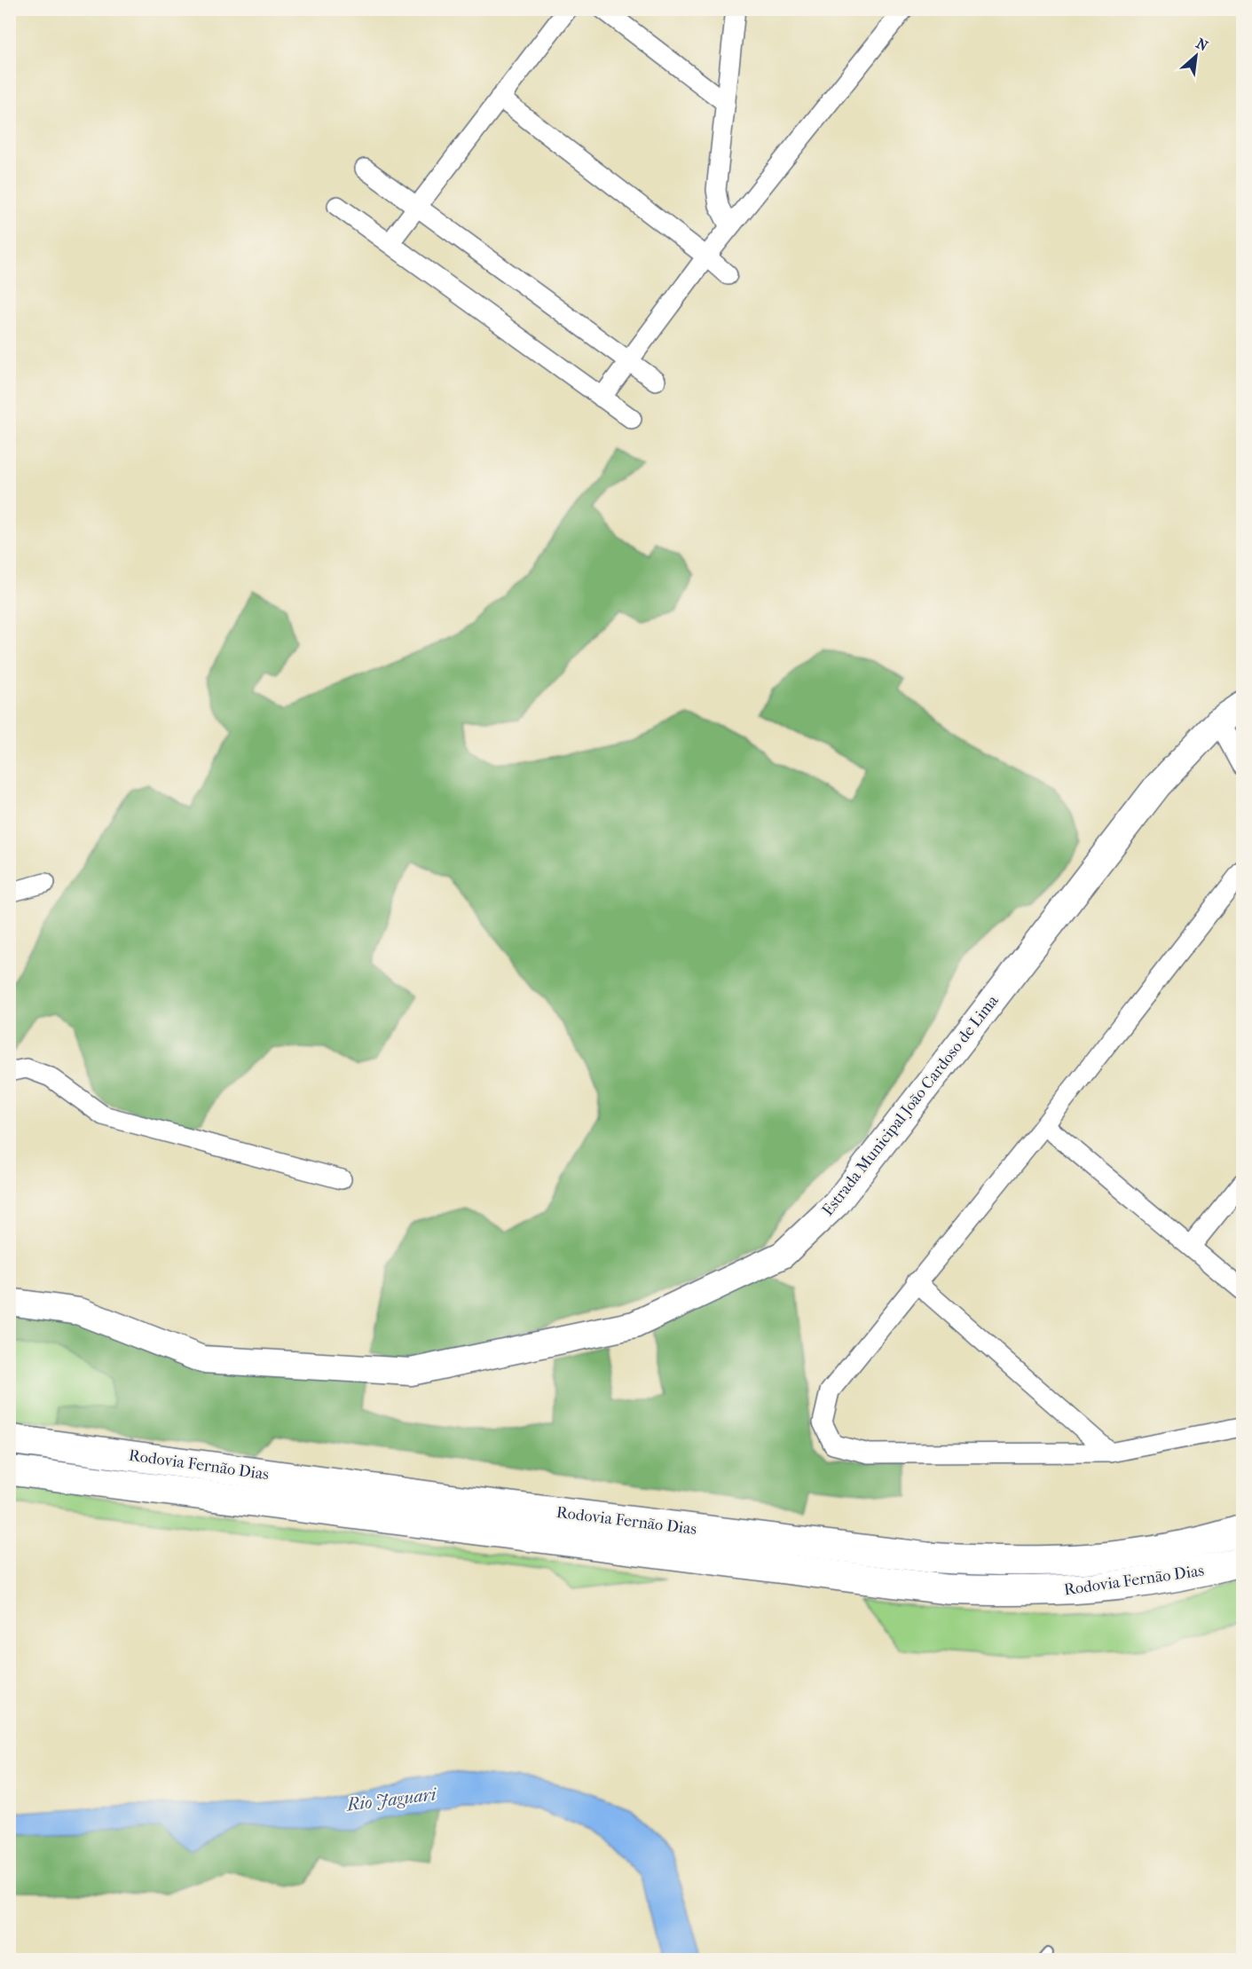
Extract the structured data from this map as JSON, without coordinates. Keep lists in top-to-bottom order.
{
  "streets": {
    "highway": ["Rodovia Fernão Dias"],
    "street": ["Estrada Municipal João Cardoso de Lima"]
  },
  "water": ["Rio Jaguari"],
  "north": "top right"
}
